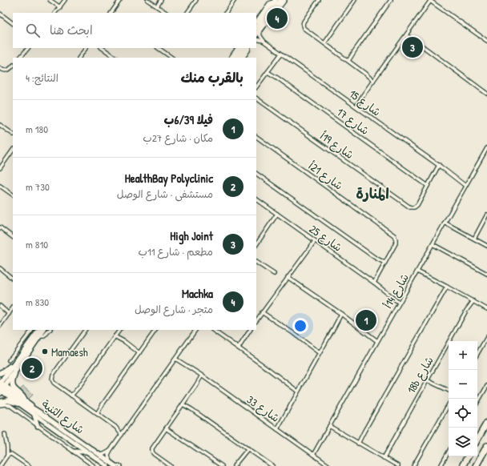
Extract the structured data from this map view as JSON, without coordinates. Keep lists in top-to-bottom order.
{
  "streets": {
    "main road": ["شارع الثنية"],
    "street": [
      "شارع 15",
      "شارع 17",
      "شارع 19أ",
      "شارع 21أ",
      "شارع 25",
      "شارع 14أ",
      "18b شارع",
      "شارع 33"
    ]
  },
  "crossings": [
    ["شارع 15", "شارع 14أ"],
    ["شارع 17", "شارع 19أ"],
    ["شارع 25", "شارع 14أ"],
    ["شارع 14أ", "شارع 33"]
  ],
  "districts": ["المنارة"],
  "places": ["Mamaesh"],
  "page": {
    "pins": [
      "4",
      "3",
      "1",
      "2"
    ],
    "search": "ابحث هنا",
    "heading": ["بالقرب منك", "النتائج: 4"],
    "list": [
      {
        "mark": "1",
        "name": "فيلا 6/39ب",
        "note": "مكان · شارع 27ب",
        "value": "180 m"
      },
      {
        "mark": "2",
        "name": "HealthBay Polyclinic",
        "note": "مستشفى · شارع الوصل",
        "value": "730 m"
      },
      {
        "mark": "3",
        "name": "High Joint",
        "note": "مطعم · شارع 11ب",
        "value": "810 m"
      },
      {
        "mark": "4",
        "name": "Machka",
        "note": "متجر · شارع الوصل",
        "value": "830 m"
      }
    ],
    "map_buttons": ["+", "−"]
  }
}
